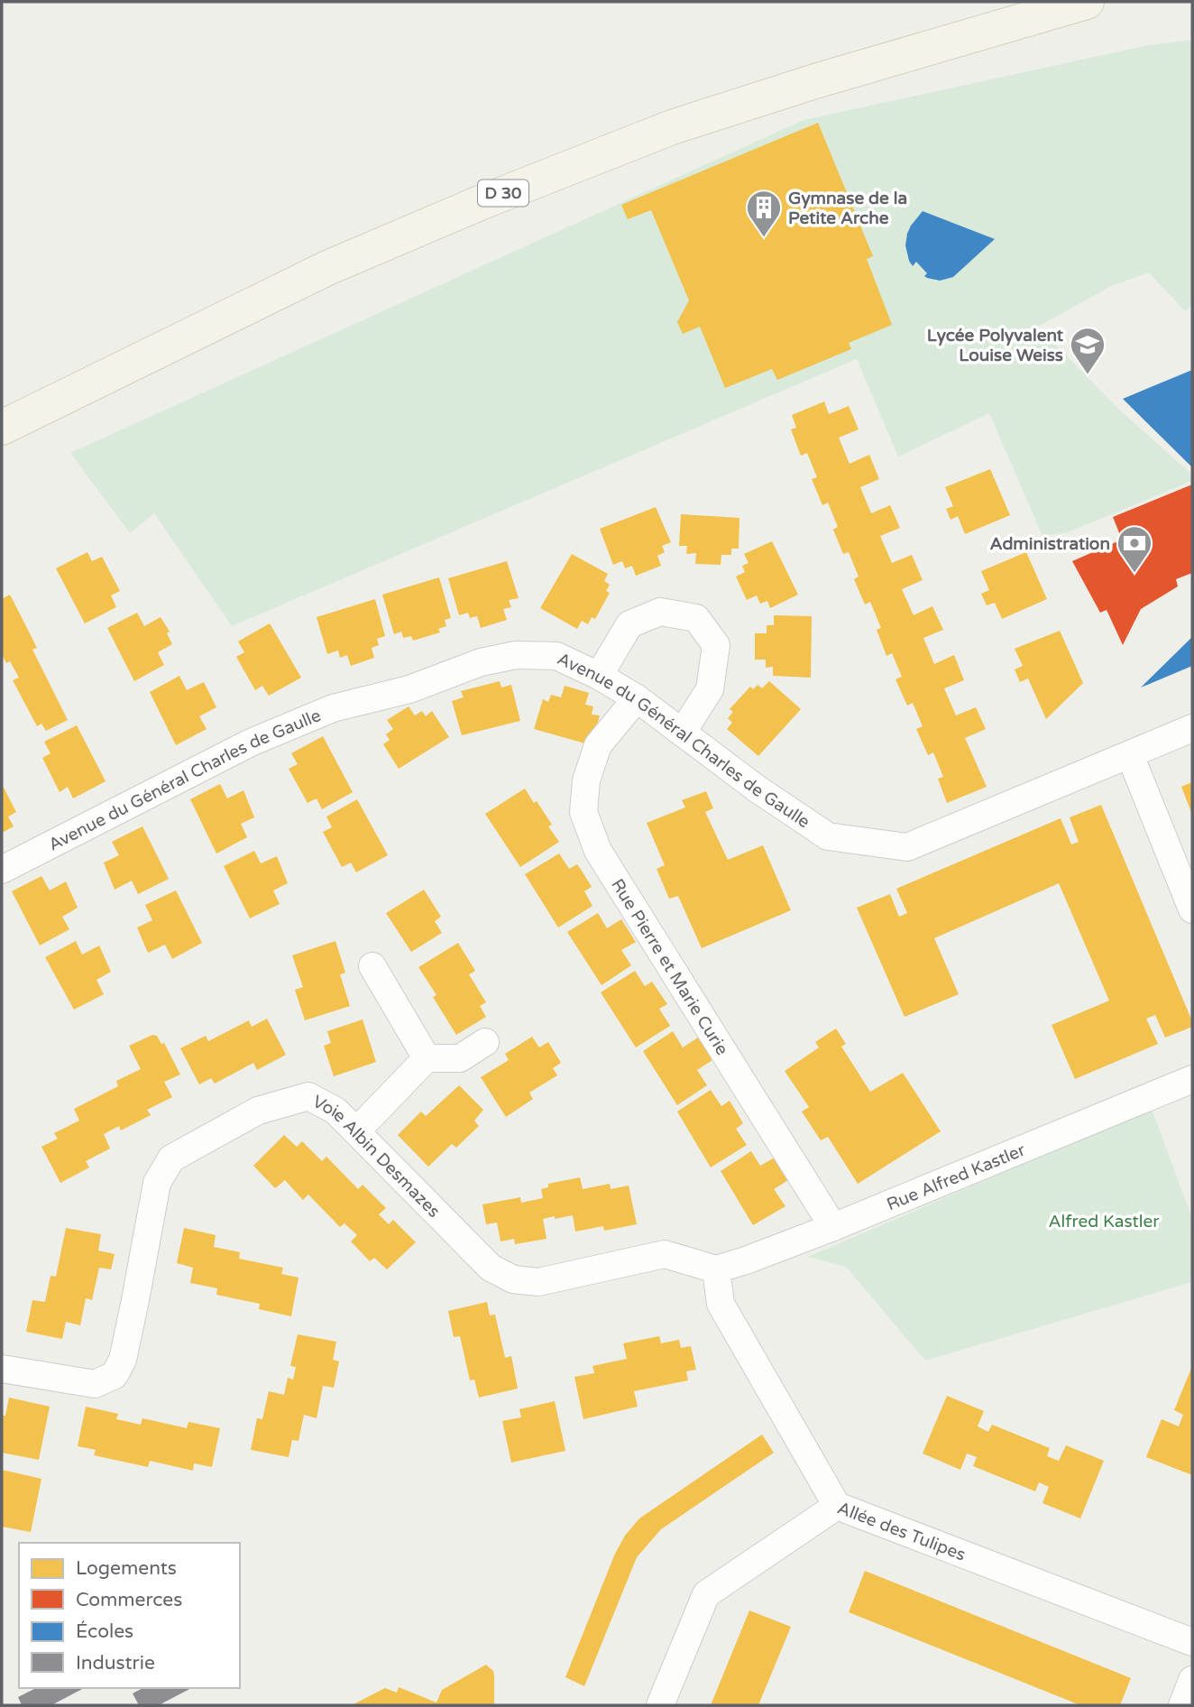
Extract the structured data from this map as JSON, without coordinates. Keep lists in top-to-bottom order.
{
  "streets": {
    "main road": ["D 30"],
    "street": [
      "Avenue du Général Charles de Gaulle",
      "Rue Pierre et Marie Curie",
      "Voie Albin Desmazes",
      "Rue Alfred Kastler",
      "Allée des Tulipes"
    ]
  },
  "crossings": [
    ["Avenue du Général Charles de Gaulle", "Rue Pierre et Marie Curie"],
    ["Rue Pierre et Marie Curie", "Rue Alfred Kastler"],
    ["Voie Albin Desmazes", "Rue Alfred Kastler"]
  ],
  "parks": ["Alfred Kastler"],
  "places": {
    "building": ["Gymnase de la Petite Arche"],
    "school or university": ["Lycée Polyvalent Louise Weiss"],
    "bank": ["Administration"]
  },
  "legend": [
    "Logements",
    "Commerces",
    "Écoles",
    "Industrie"
  ]
}
